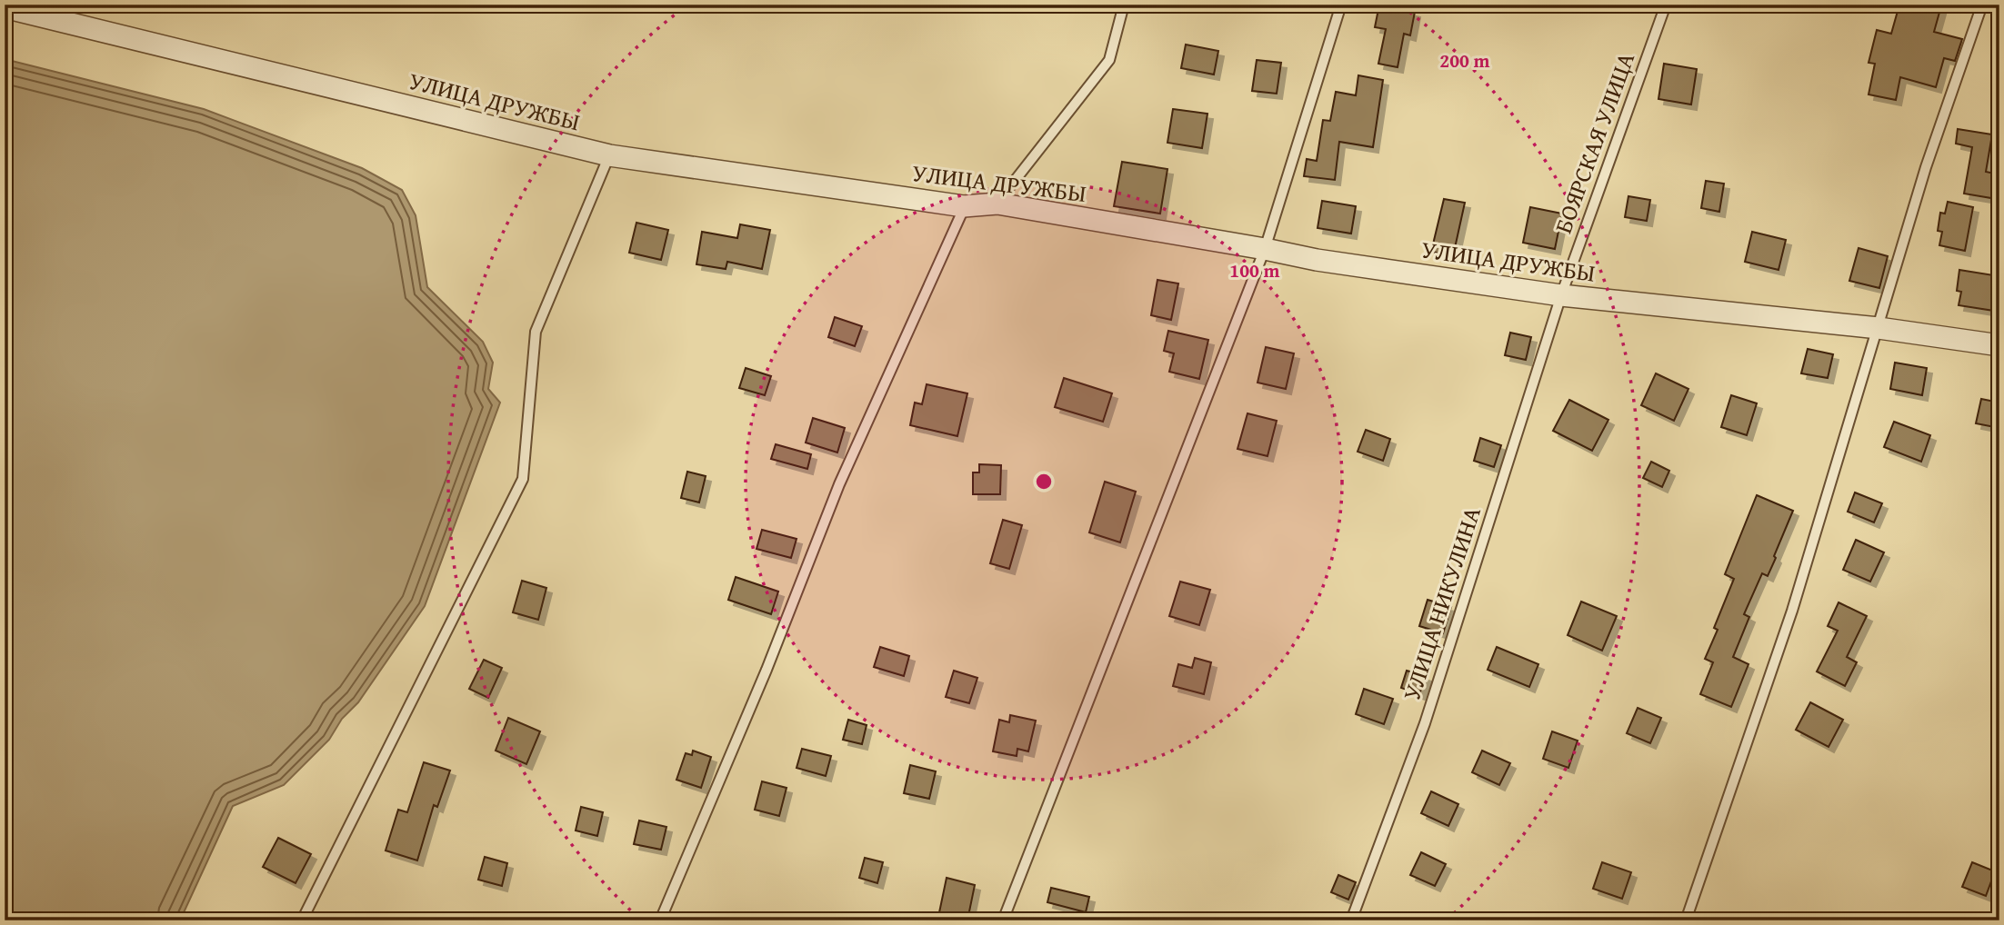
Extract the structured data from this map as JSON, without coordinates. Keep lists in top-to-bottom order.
{
  "streets": {
    "street": ["УЛИЦА ДРУЖБЫ"],
    "lane": ["БОЯРСКАЯ УЛИЦА", "УЛИЦА НИКУЛИНА"]
  },
  "crossings": [
    ["УЛИЦА ДРУЖБЫ", "БОЯРСКАЯ УЛИЦА"],
    ["УЛИЦА ДРУЖБЫ", "УЛИЦА НИКУЛИНА"],
    ["БОЯРСКАЯ УЛИЦА", "УЛИЦА НИКУЛИНА"]
  ],
  "rings": ["200 m", "100 m"]
}
